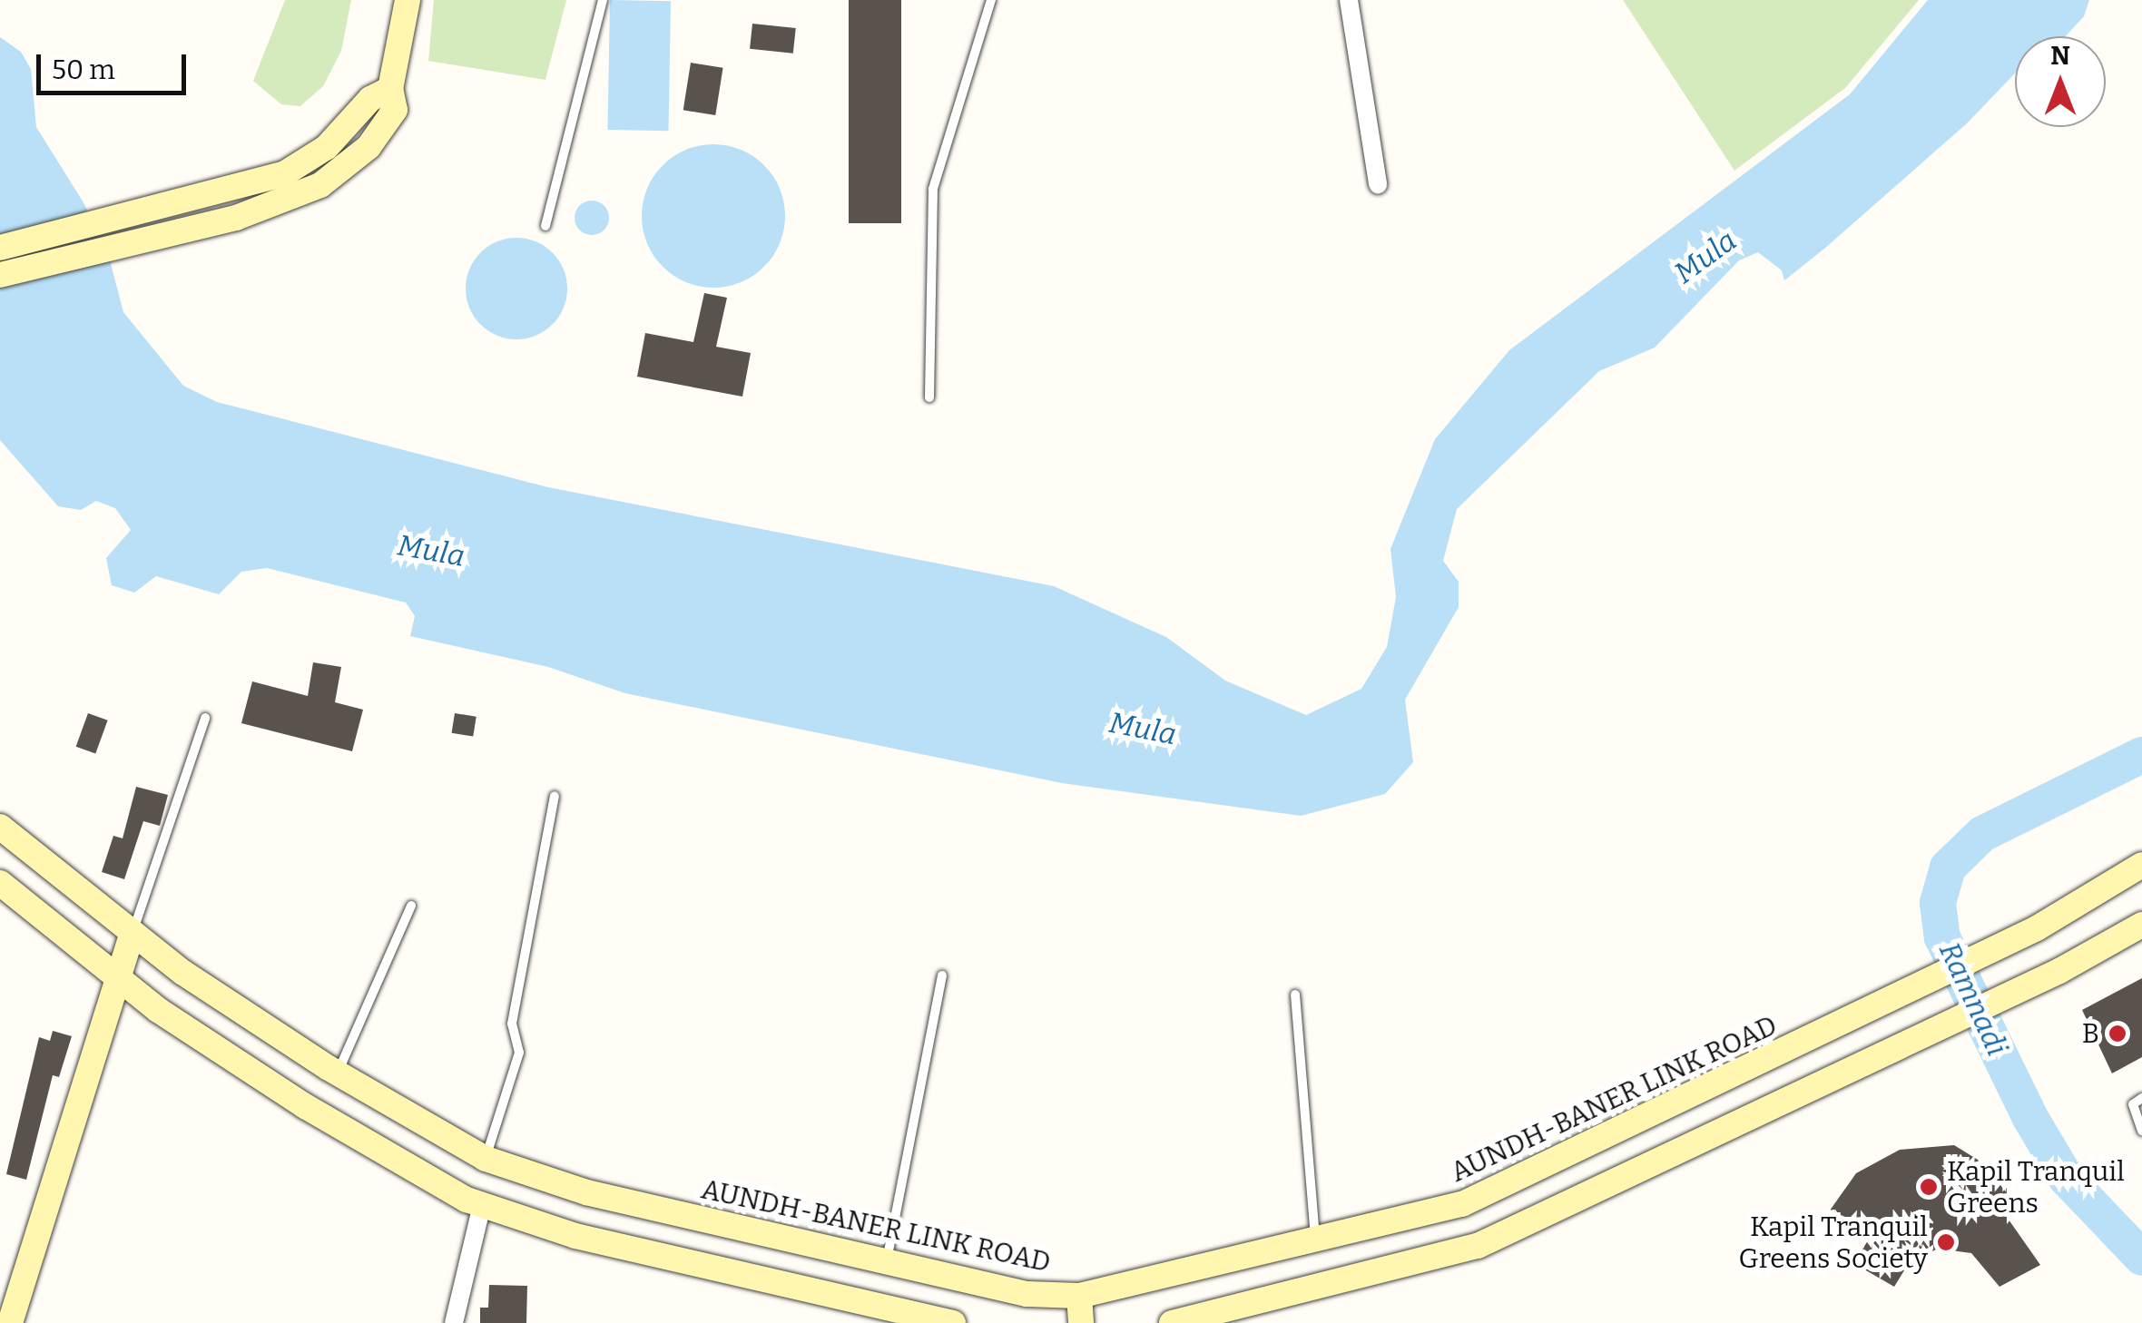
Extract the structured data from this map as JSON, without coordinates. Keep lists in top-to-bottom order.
{
  "streets": {
    "main road": ["AUNDH-BANER LINK ROAD"]
  },
  "water": ["Mula", "Ramnadi"],
  "places": ["B", "Kapil Tranquil Greens", "Kapil Tranquil Greens Society"],
  "scale_bar": "50 m",
  "north": "top"
}
